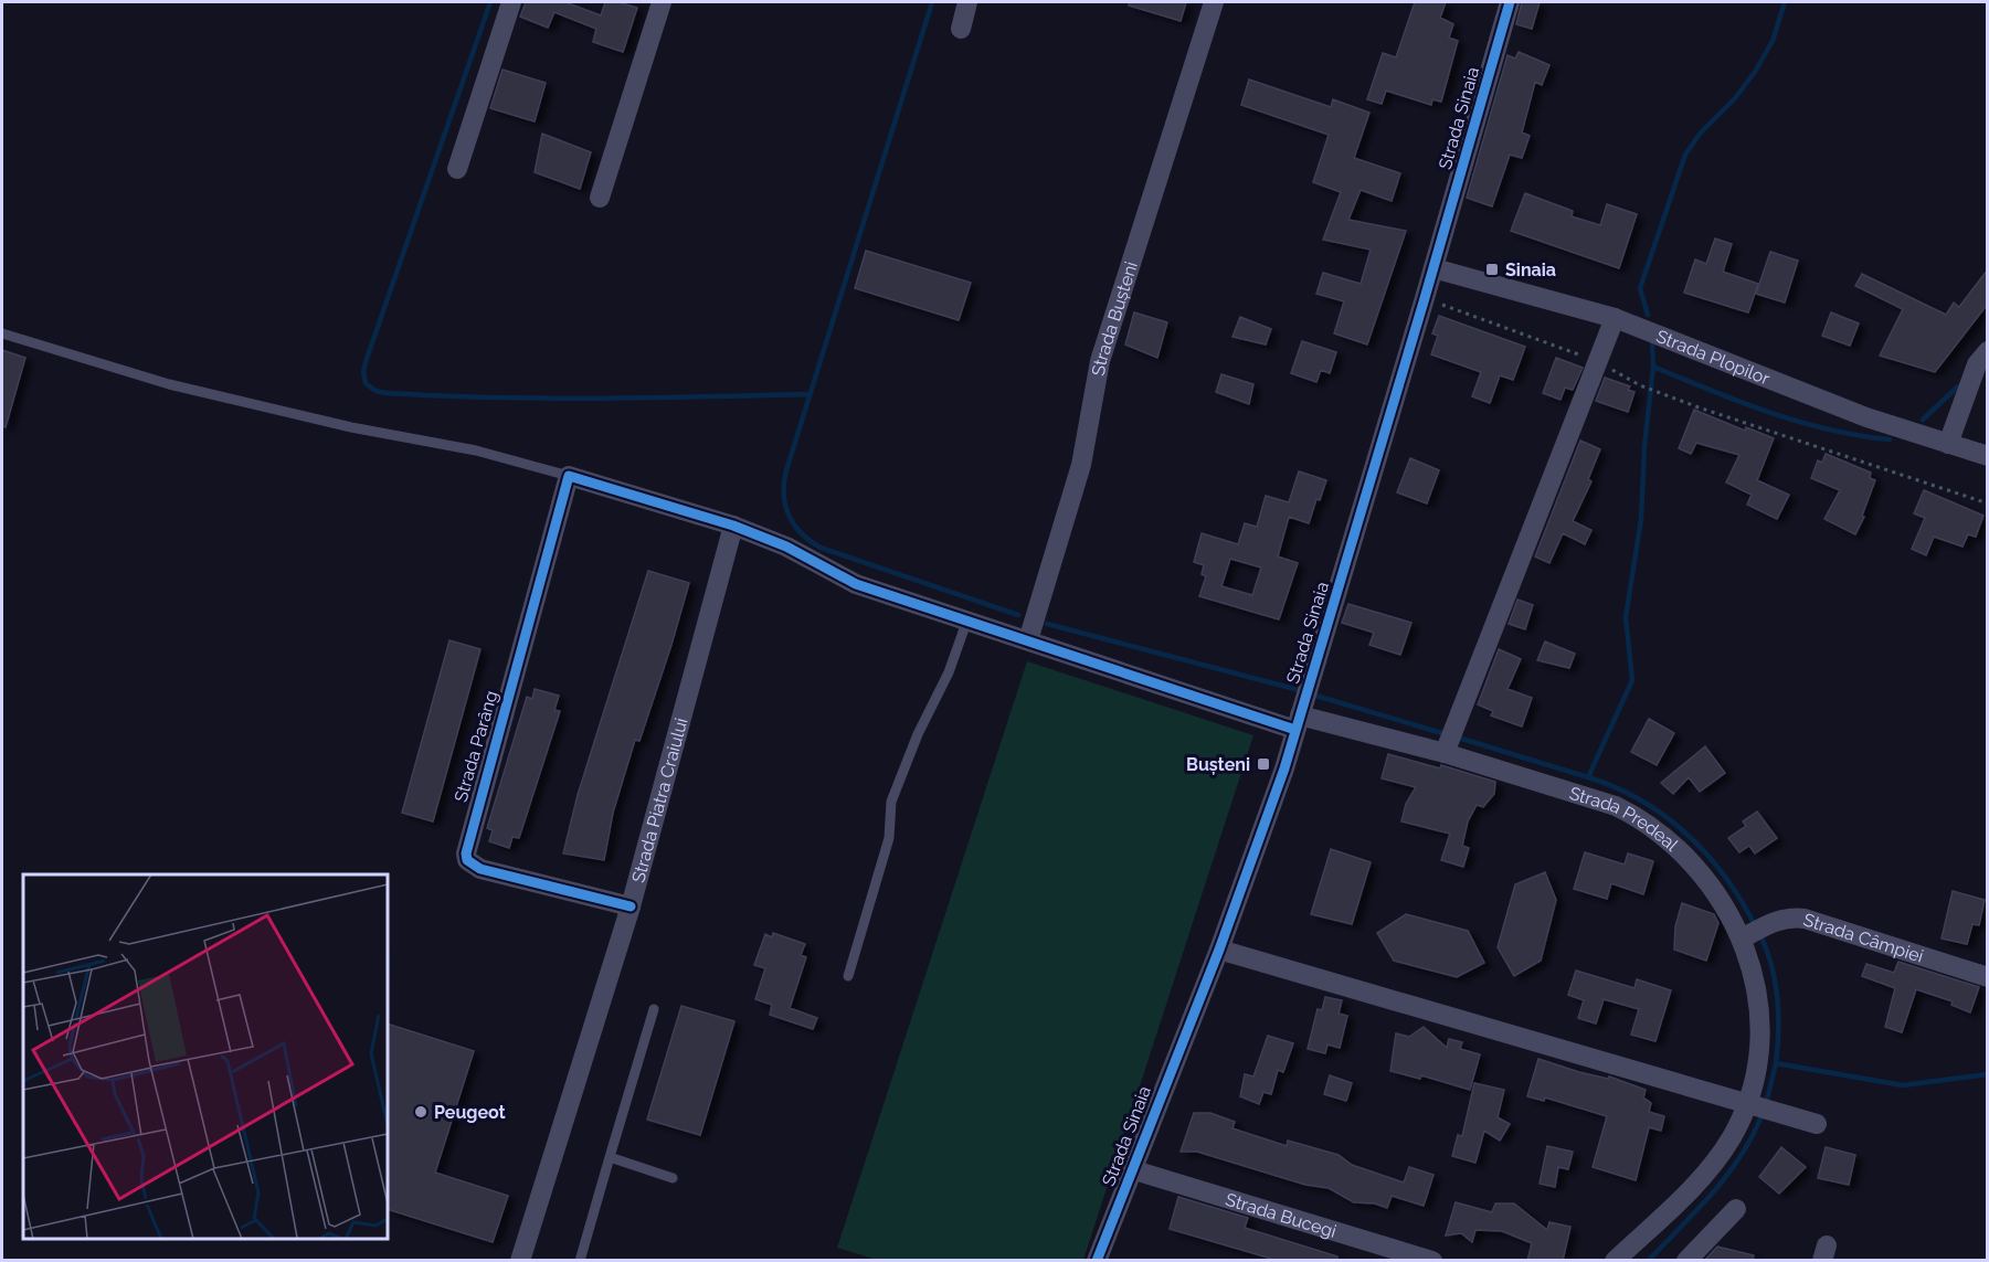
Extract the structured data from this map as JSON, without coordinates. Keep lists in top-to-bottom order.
{
  "streets": {
    "street": [
      "Strada Sinaia",
      "Strada Bușteni",
      "Strada Plopilor",
      "Strada Parâng",
      "Strada Piatra Craiului",
      "Strada Predeal",
      "Strada Câmpiei",
      "Strada Bucegi"
    ]
  },
  "crossings": [
    ["Strada Sinaia", "Strada Plopilor"],
    ["Strada Sinaia", "Strada Predeal"],
    ["Strada Sinaia", "Strada Bucegi"],
    ["Strada Bușteni", "Strada Predeal"],
    ["Strada Parâng", "Strada Piatra Craiului"],
    ["Strada Parâng", "Strada Predeal"],
    ["Strada Piatra Craiului", "Strada Predeal"],
    ["Strada Predeal", "Strada Câmpiei"]
  ],
  "places": {
    "transit": ["Sinaia", "Bușteni"],
    "other": ["Peugeot"]
  }
}
